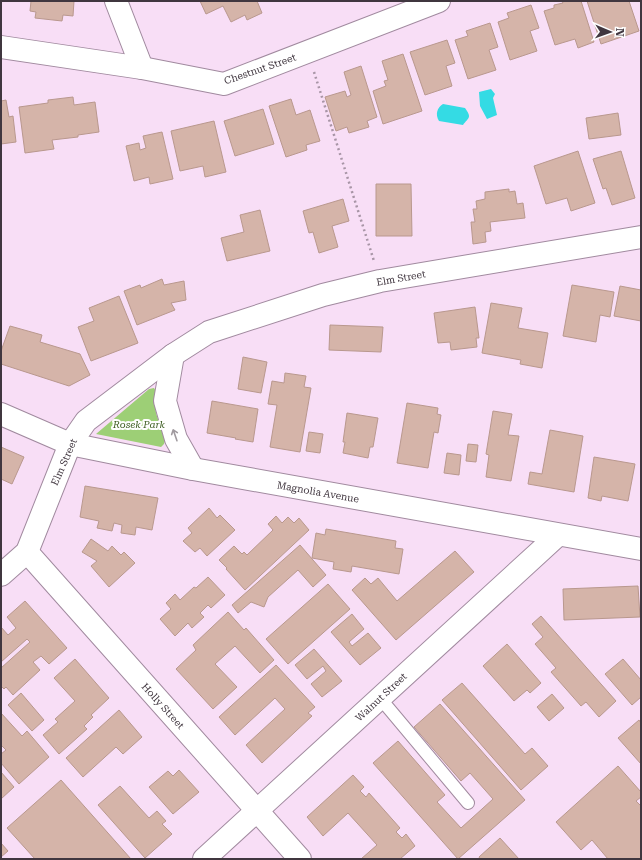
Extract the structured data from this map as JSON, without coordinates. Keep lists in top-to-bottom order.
{
  "streets": {
    "street": [
      "Chestnut Street",
      "Elm Street",
      "Magnolia Avenue",
      "Walnut Street",
      "Holly Street"
    ]
  },
  "crossings": [
    ["Elm Street", "Magnolia Avenue"],
    ["Elm Street", "Holly Street"],
    ["Magnolia Avenue", "Walnut Street"],
    ["Walnut Street", "Holly Street"]
  ],
  "parks": ["Rosek Park"],
  "north": "right"
}
